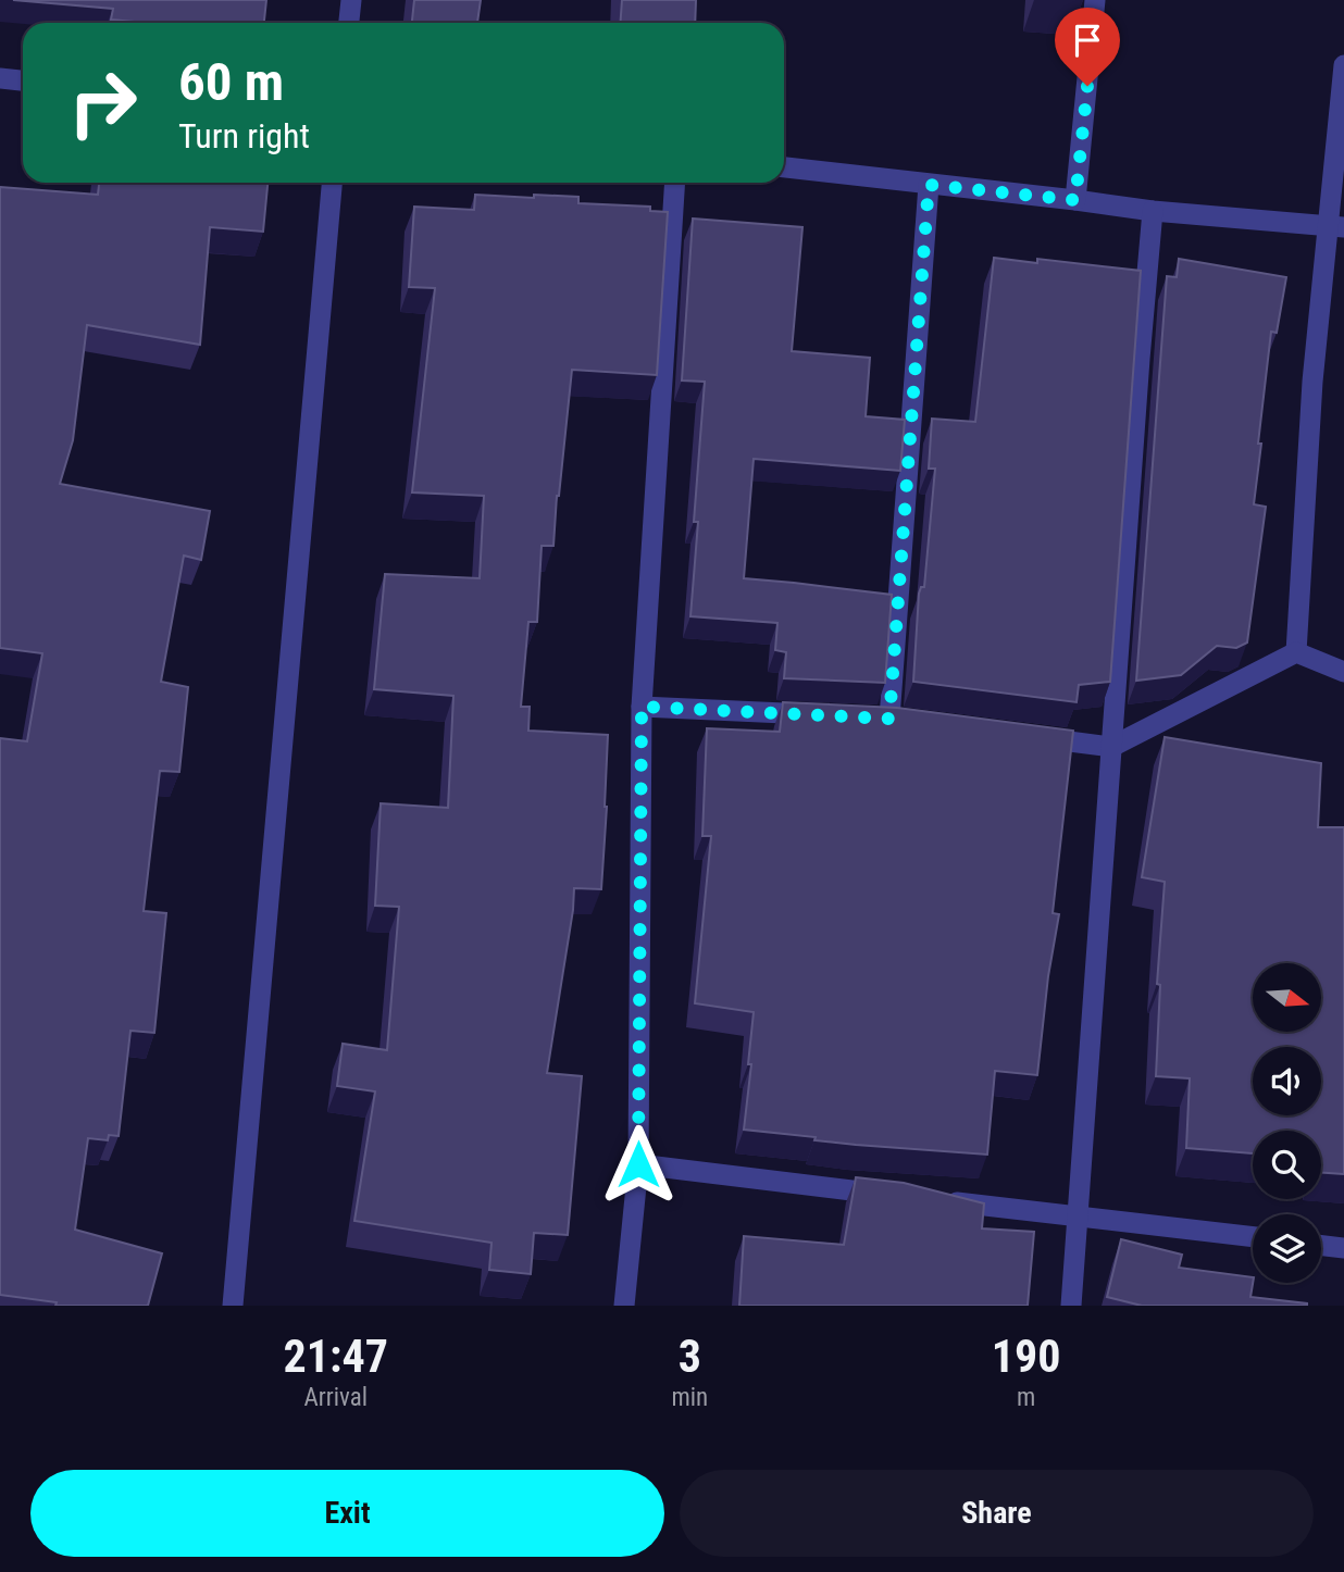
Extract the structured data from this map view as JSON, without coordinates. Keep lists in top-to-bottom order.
{
  "north": "right",
  "page": {
    "turn": ["60 m", "Turn right"],
    "eta": [
      "21:47",
      "Arrival",
      "3",
      "min",
      "190",
      "m"
    ],
    "buttons": ["Exit", "Share"]
  }
}
